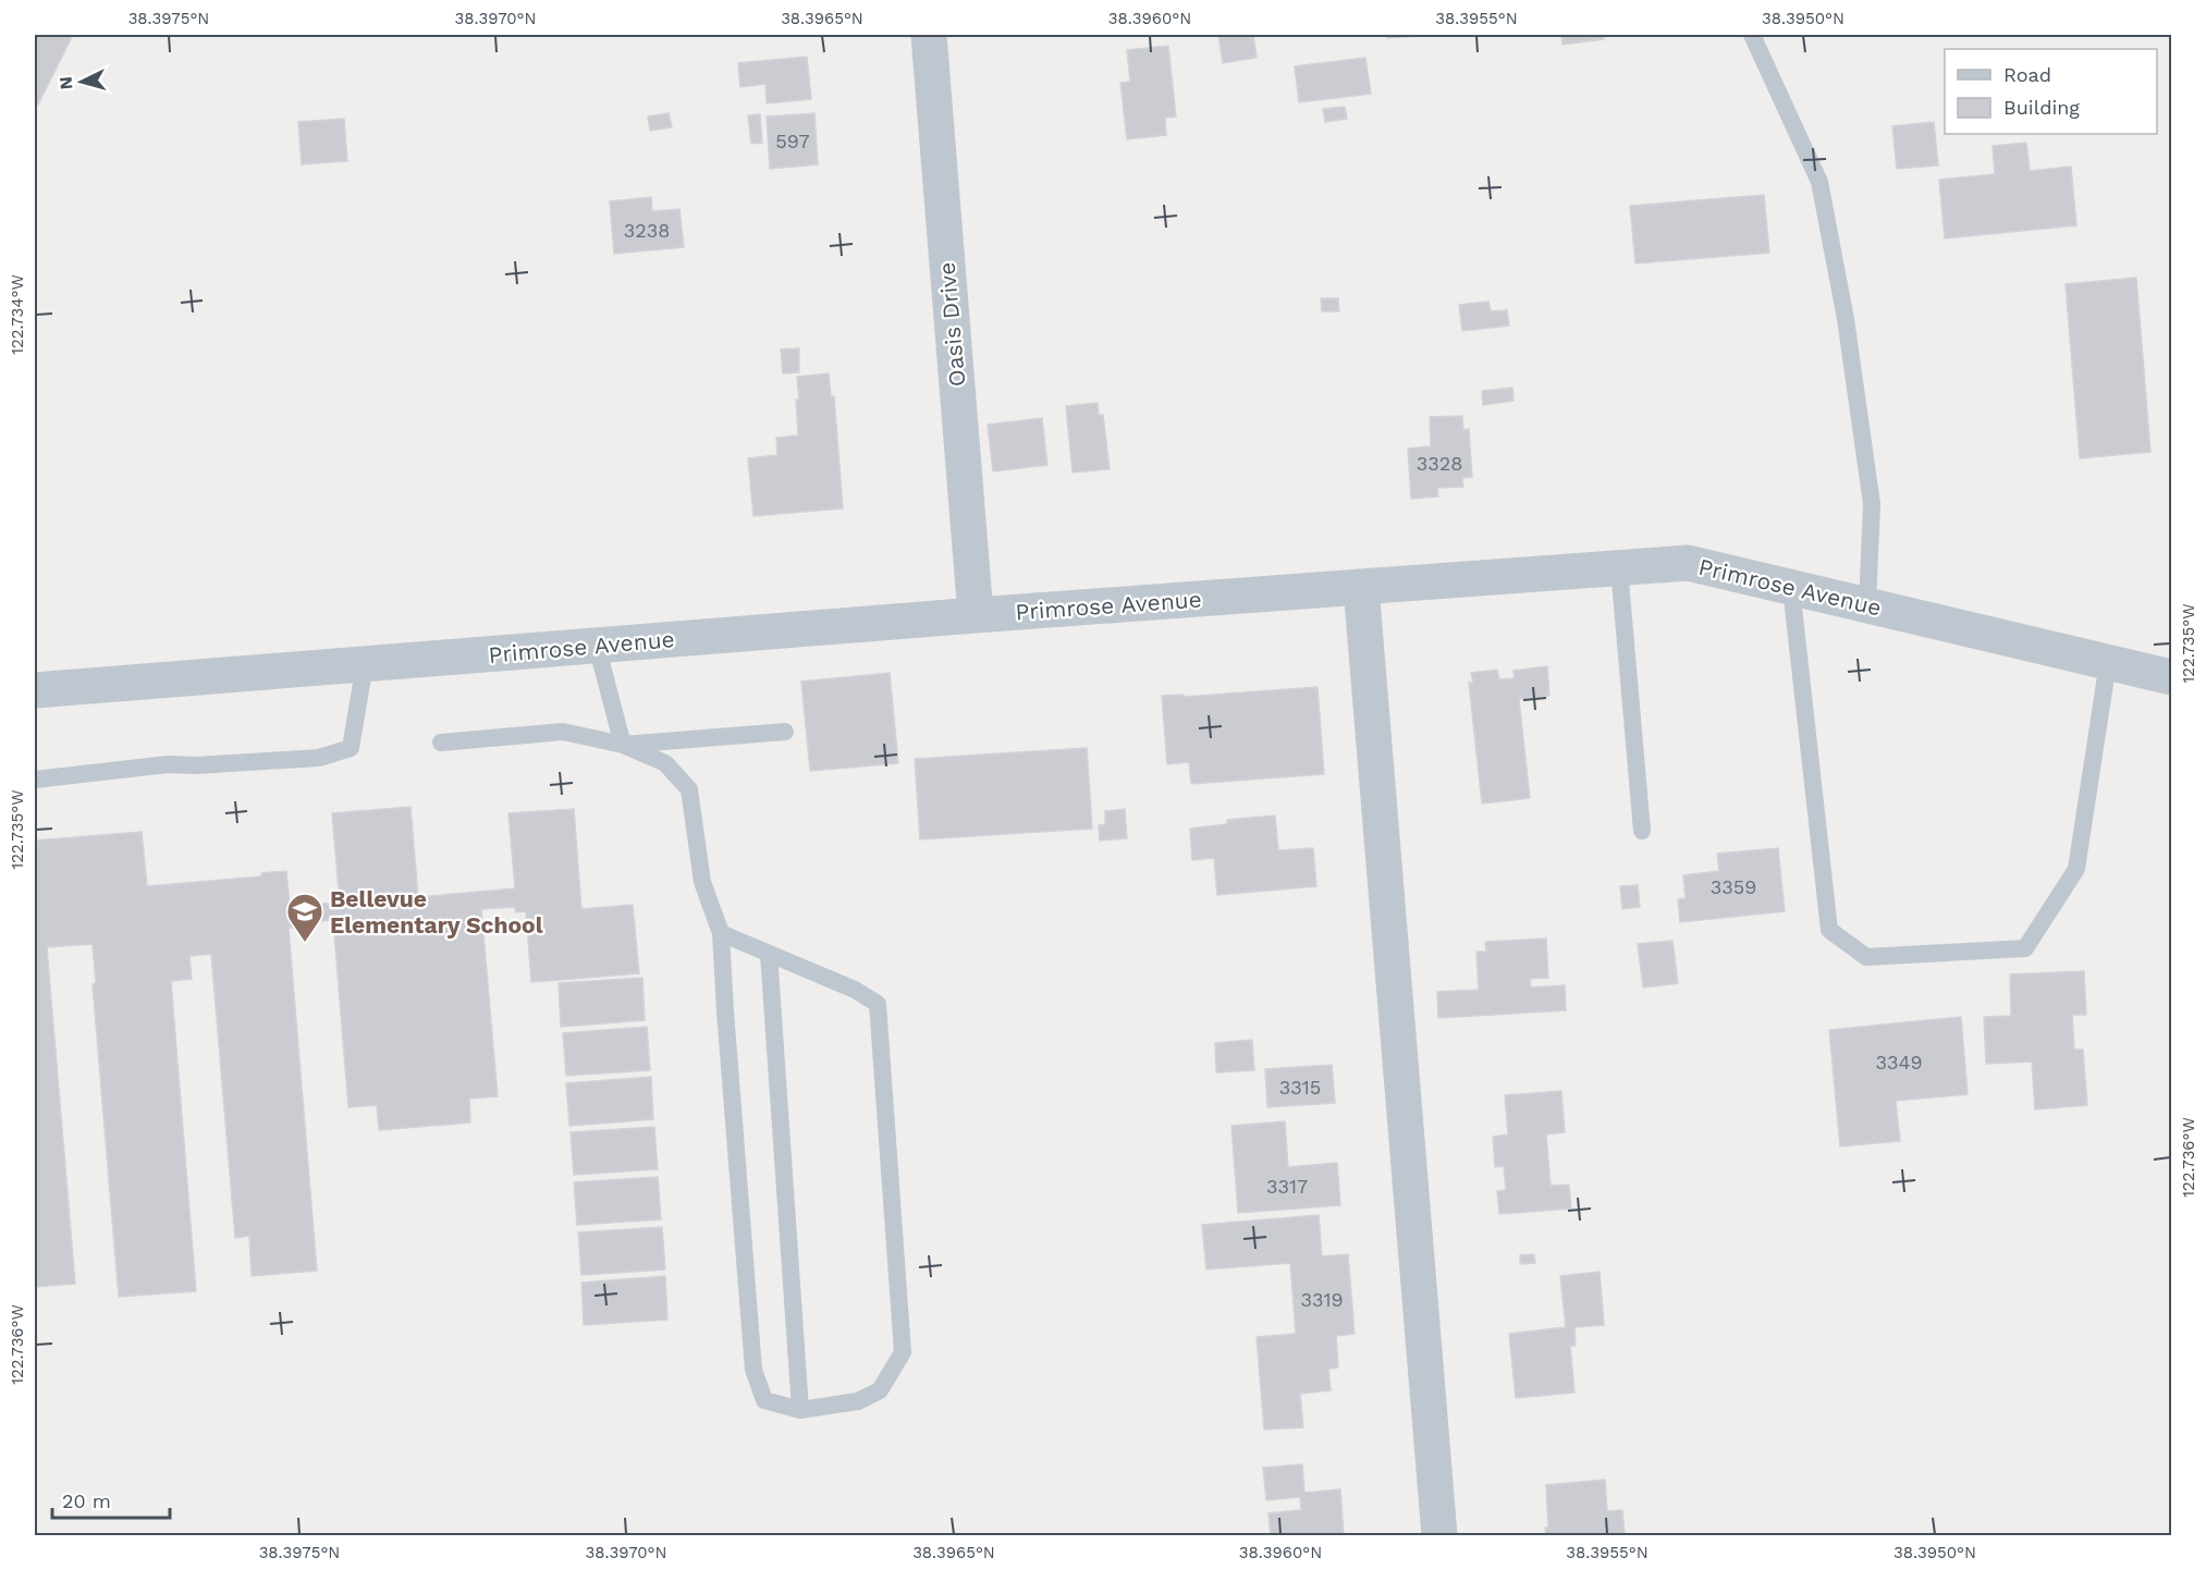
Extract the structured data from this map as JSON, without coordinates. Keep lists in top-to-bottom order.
{
  "streets": {
    "street": ["Oasis Drive", "Primrose Avenue"]
  },
  "crossings": [
    ["Oasis Drive", "Primrose Avenue"]
  ],
  "places": {
    "school or university": ["Bellevue Elementary School"]
  },
  "house_numbers": [
    "597",
    "3238",
    "3328",
    "3359",
    "3349",
    "3315",
    "3317",
    "3319"
  ],
  "legend": ["Road", "Building"],
  "scale_bar": "20 m",
  "north": "left",
  "coordinates": [
    "38.3975°N",
    "38.3970°N",
    "38.3965°N",
    "38.3960°N",
    "38.3955°N",
    "38.3950°N",
    "122.734°W",
    "122.735°W",
    "122.736°W"
  ]
}
